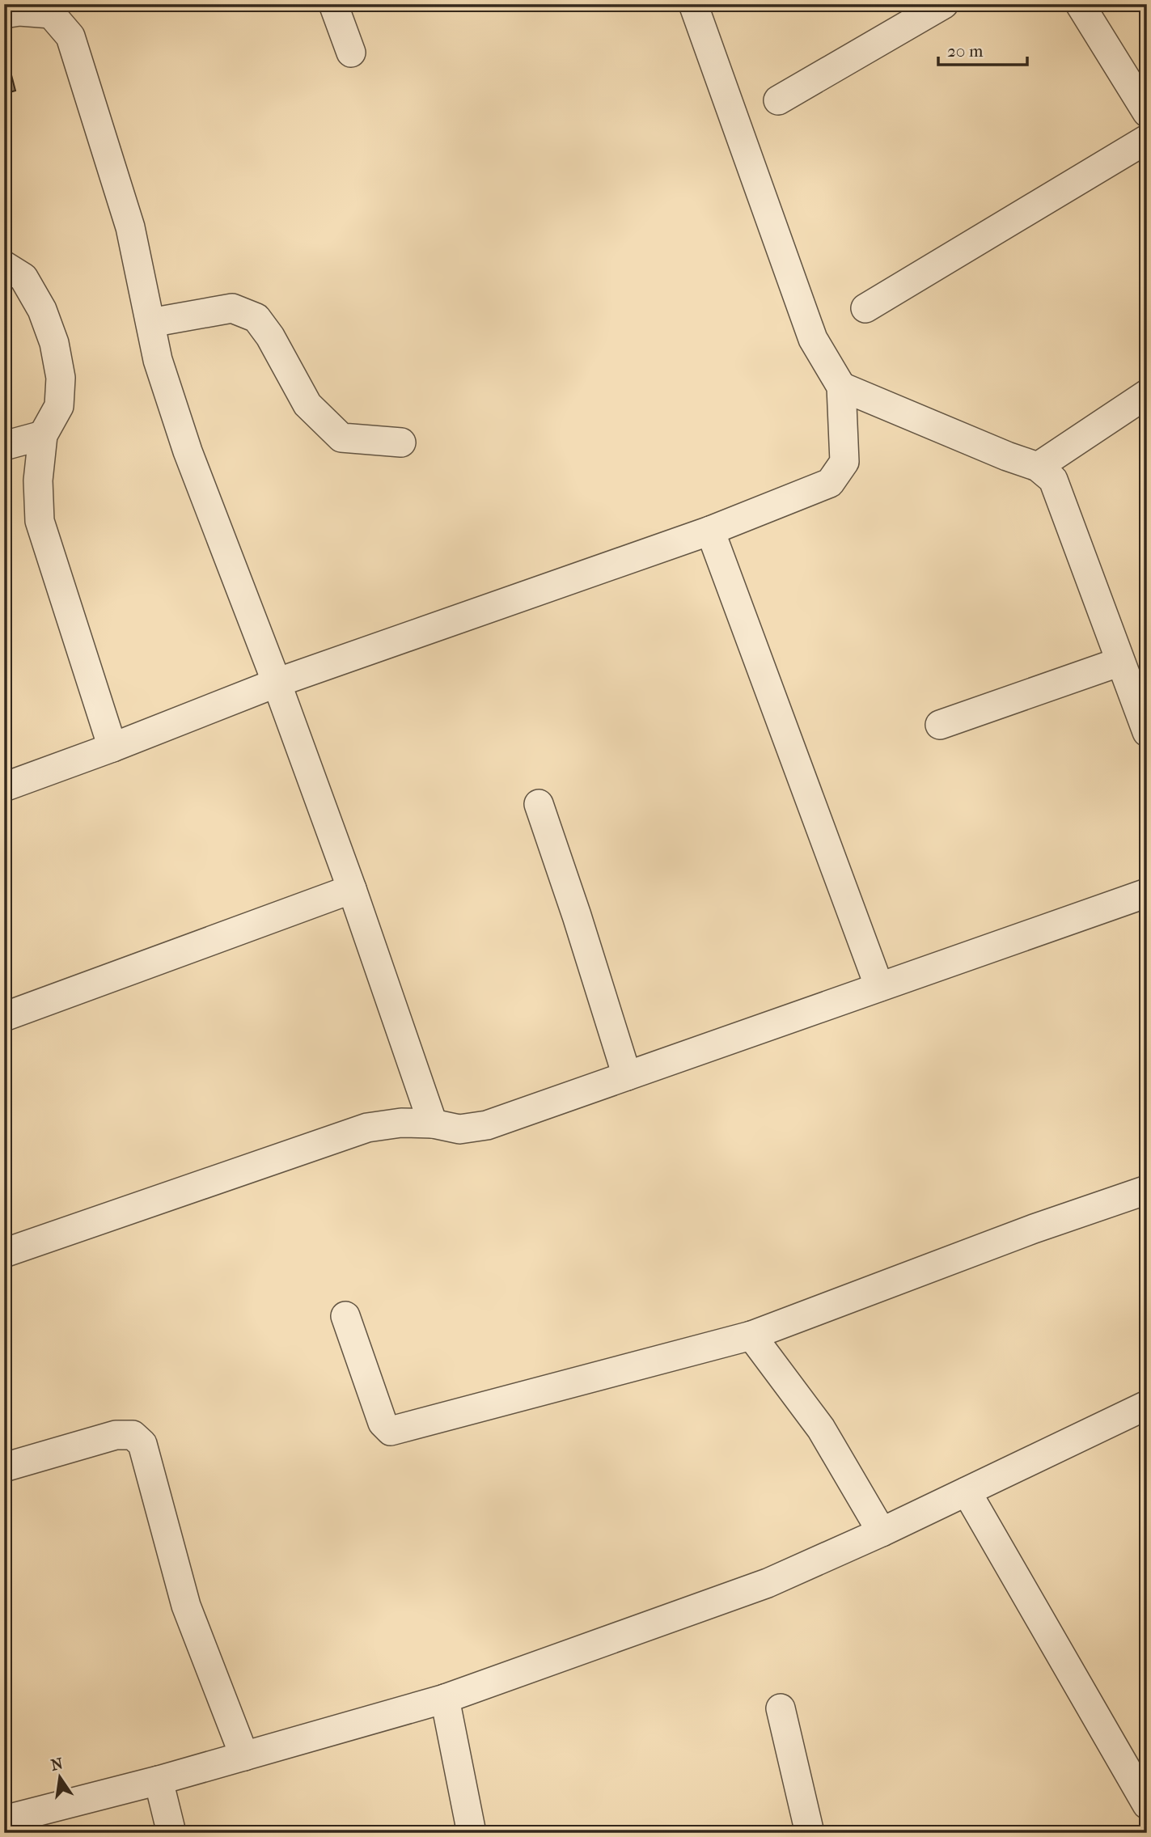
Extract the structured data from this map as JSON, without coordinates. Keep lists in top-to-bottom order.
{
  "scale_bar": "20 m",
  "north": "top"
}
